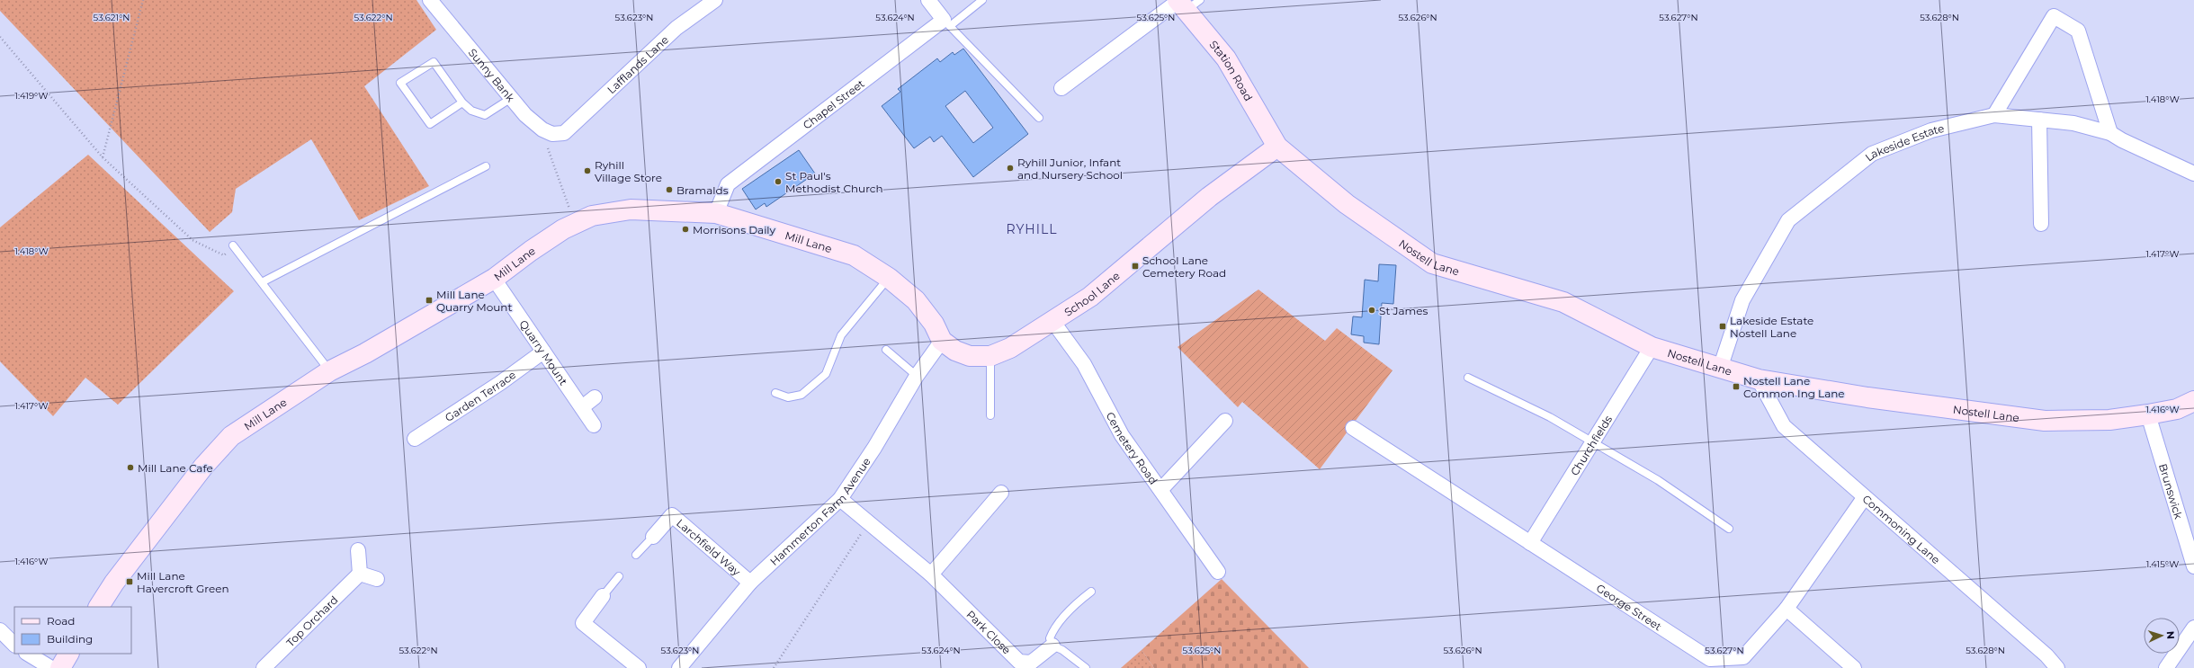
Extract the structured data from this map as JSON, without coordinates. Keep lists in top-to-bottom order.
{
  "streets": {
    "street": [
      "Lafflands Lane",
      "Station Road",
      "Sunny Bank",
      "Chapel Street",
      "Lakeside Estate",
      "Mill Lane",
      "Nostell Lane",
      "School Lane",
      "Quarry Mount",
      "Garden Terrace",
      "Churchfields",
      "Cemetery Road",
      "Brunswick",
      "Hammerton Farm Avenue",
      "Commoning Lane",
      "Larchfield Way",
      "George Street",
      "Top Orchard",
      "Park Close"
    ]
  },
  "crossings": [
    ["Lafflands Lane", "Sunny Bank"],
    ["Station Road", "Nostell Lane"],
    ["Station Road", "School Lane"],
    ["Chapel Street", "Mill Lane"],
    ["Lakeside Estate", "Nostell Lane"],
    ["Mill Lane", "School Lane"],
    ["Mill Lane", "Quarry Mount"],
    ["Mill Lane", "Hammerton Farm Avenue"],
    ["Nostell Lane", "School Lane"],
    ["Nostell Lane", "Churchfields"],
    ["Nostell Lane", "Brunswick"],
    ["Nostell Lane", "Commoning Lane"],
    ["School Lane", "Cemetery Road"],
    ["School Lane", "Hammerton Farm Avenue"],
    ["Quarry Mount", "Garden Terrace"],
    ["Churchfields", "George Street"],
    ["Hammerton Farm Avenue", "Larchfield Way"],
    ["Hammerton Farm Avenue", "Park Close"],
    ["Commoning Lane", "George Street"]
  ],
  "districts": ["RYHILL"],
  "places": {
    "other": [
      "Ryhill Junior, Infant and Nursery School",
      "Ryhill Village Store",
      "St Paul's Methodist Church",
      "Bramalds",
      "Morrisons Daily",
      "St James",
      "Mill Lane Cafe"
    ],
    "transit": [
      "School Lane Cemetery Road",
      "Mill Lane Quarry Mount",
      "Lakeside Estate Nostell Lane",
      "Nostell Lane Common Ing Lane",
      "Mill Lane Havercroft Green"
    ]
  },
  "legend": ["Road", "Building"],
  "north": "right",
  "coordinates": [
    "53.621°N",
    "53.622°N",
    "53.623°N",
    "53.624°N",
    "53.625°N",
    "53.626°N",
    "53.627°N",
    "53.628°N",
    "1.419°W",
    "1.418°W",
    "1.417°W",
    "1.416°W",
    "1.415°W"
  ]
}
